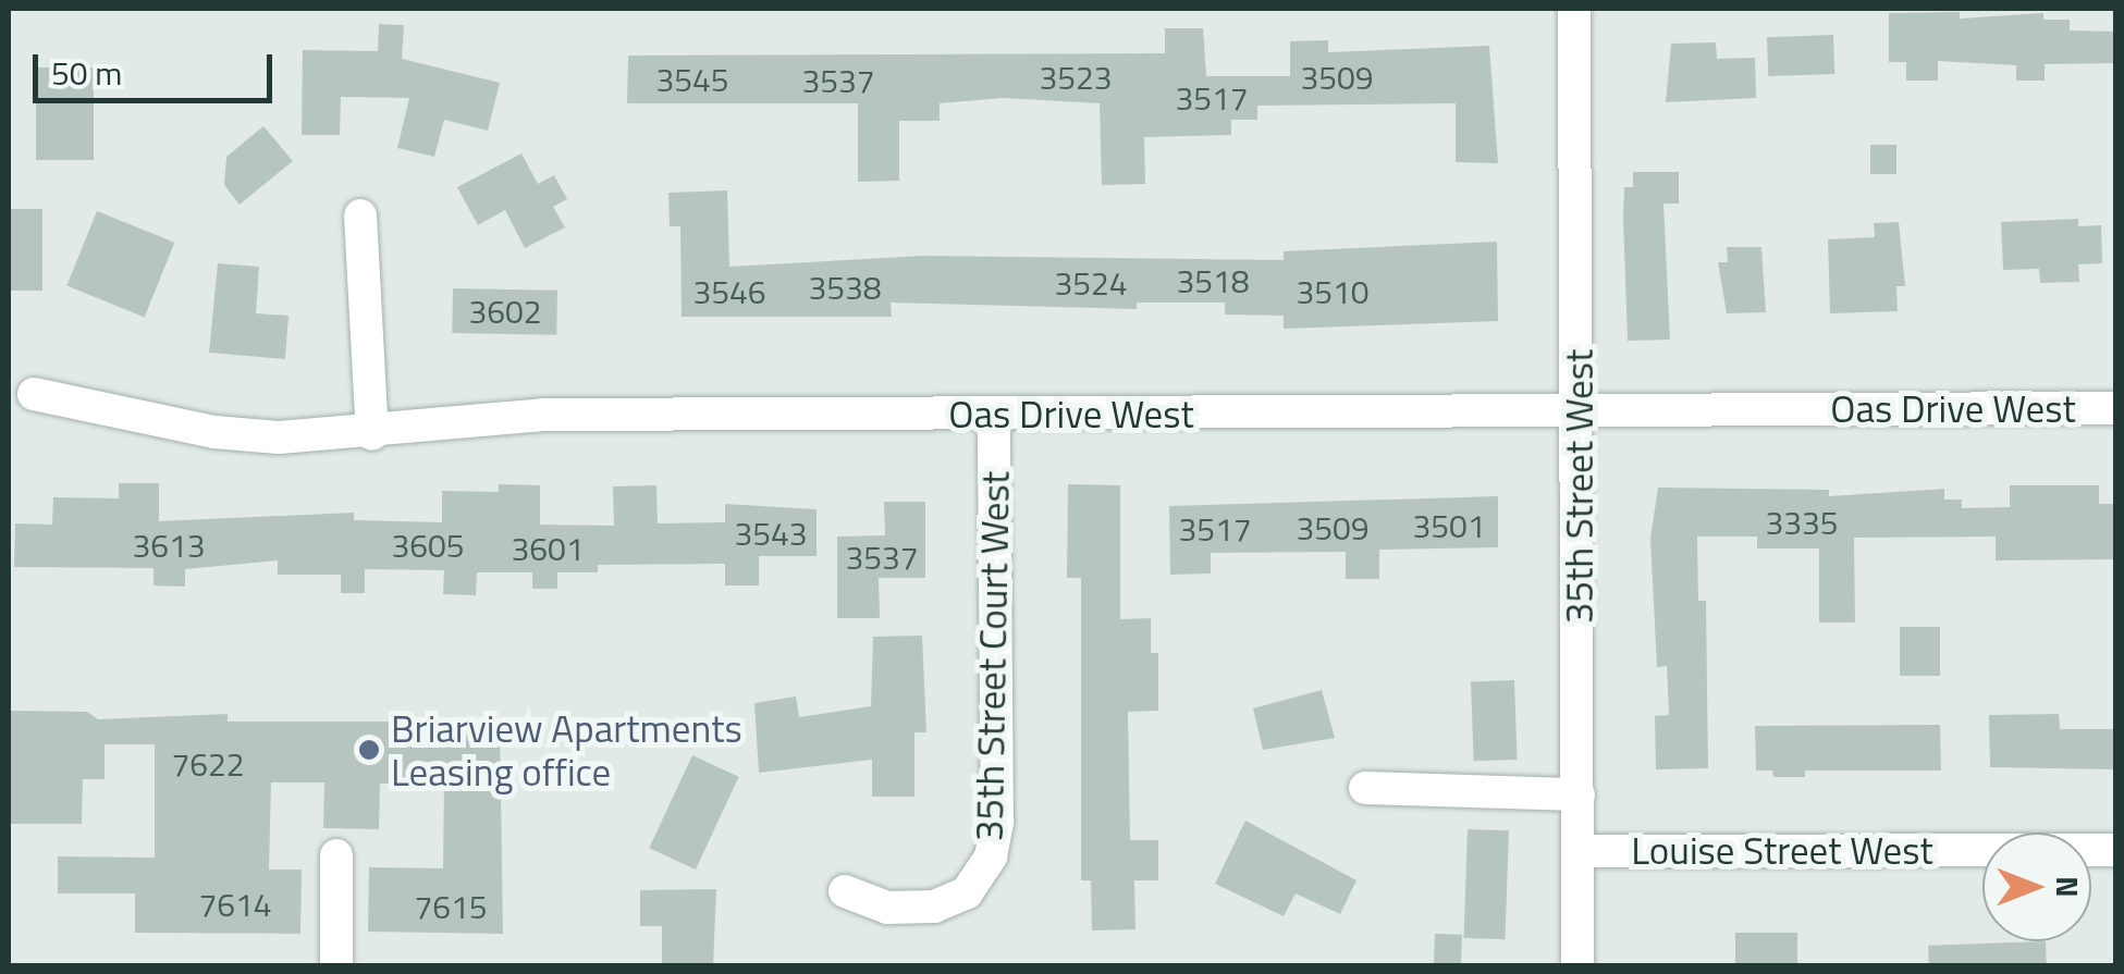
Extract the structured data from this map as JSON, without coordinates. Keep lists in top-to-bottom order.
{
  "streets": {
    "street": [
      "Oas Drive West",
      "35th Street West",
      "35th Street Court West",
      "Louise Street West"
    ]
  },
  "crossings": [
    ["Oas Drive West", "35th Street West"],
    ["Oas Drive West", "35th Street Court West"],
    ["35th Street West", "Louise Street West"]
  ],
  "places": ["Briarview Apartments Leasing office"],
  "house_numbers": [
    "3523",
    "3509",
    "3545",
    "3537",
    "3517",
    "3518",
    "3524",
    "3538",
    "3546",
    "3510",
    "3602",
    "3335",
    "3501",
    "3509",
    "3517",
    "3543",
    "3613",
    "3605",
    "3601",
    "3537",
    "7622",
    "7614",
    "7615"
  ],
  "scale_bar": "50 m",
  "north": "right"
}
